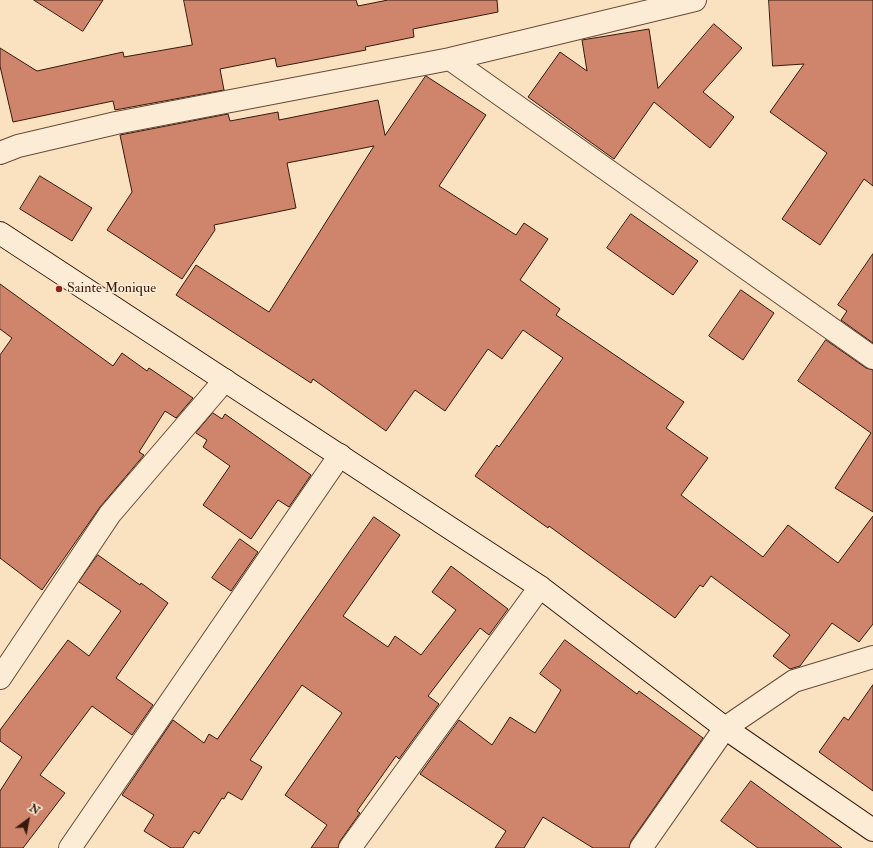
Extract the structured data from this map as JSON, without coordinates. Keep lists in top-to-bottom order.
{
  "places": ["Sainte Monique"],
  "north": "top right"
}
